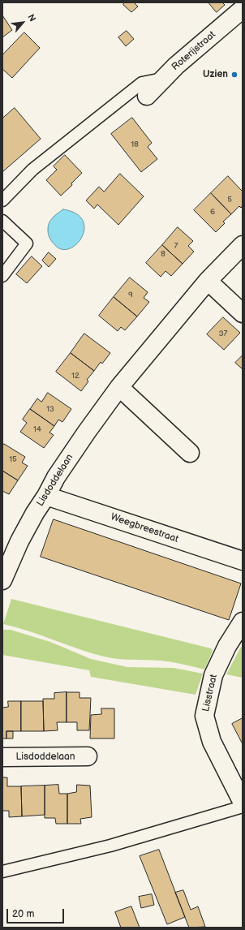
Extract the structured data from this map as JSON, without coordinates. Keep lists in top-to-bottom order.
{
  "streets": {
    "street": [
      "Roterijstraat",
      "Lisdoddelaan",
      "Weegbreestraat",
      "Lisstraat"
    ]
  },
  "crossings": [
    ["Lisdoddelaan", "Weegbreestraat"]
  ],
  "places": ["Uzien"],
  "house_numbers": [
    "18",
    "5",
    "6",
    "7",
    "8",
    "9",
    "37",
    "12",
    "13",
    "14",
    "15"
  ],
  "scale_bar": "20 m",
  "north": "top right"
}
